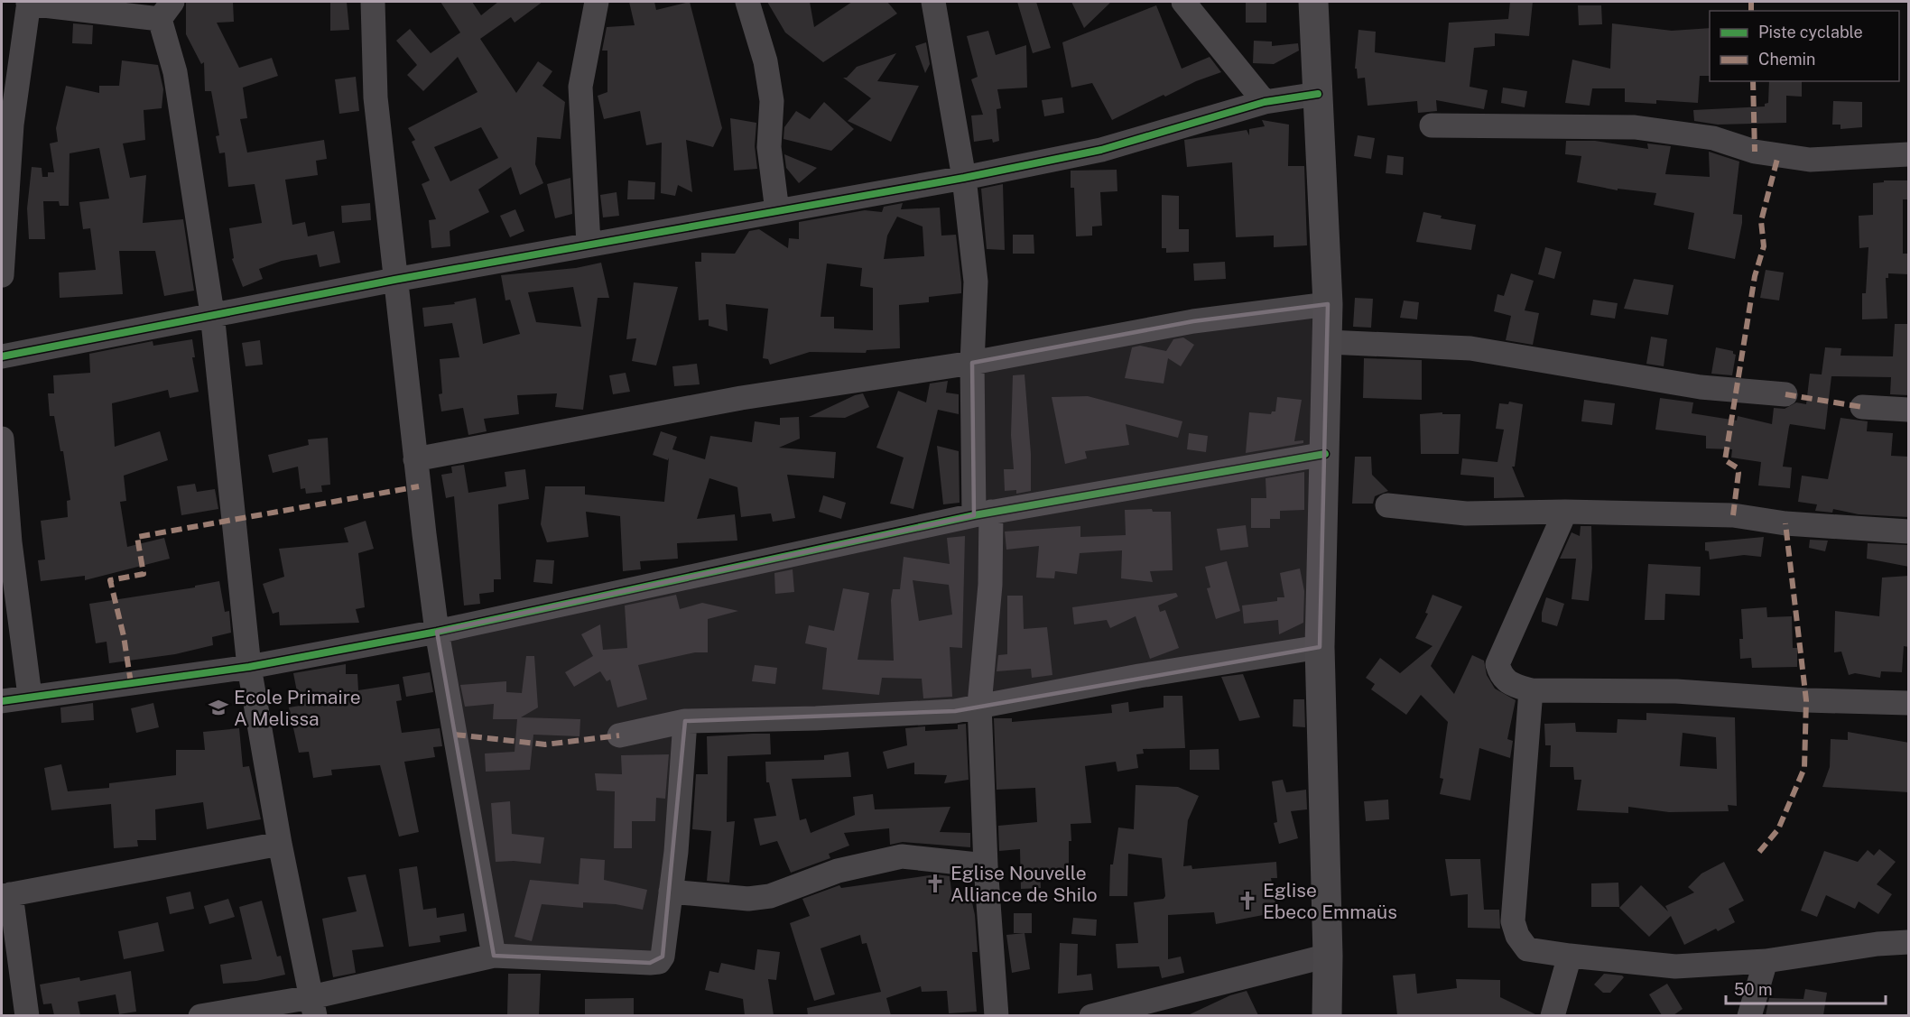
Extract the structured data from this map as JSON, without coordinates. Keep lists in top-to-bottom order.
{
  "places": {
    "school or university": ["Ecole Primaire A Melissa"],
    "church": ["Eglise Nouvelle Alliance de Shilo", "Eglise Ebeco Emmaüs"]
  },
  "legend": ["Piste cyclable", "Chemin"],
  "scale_bar": "50 m"
}
